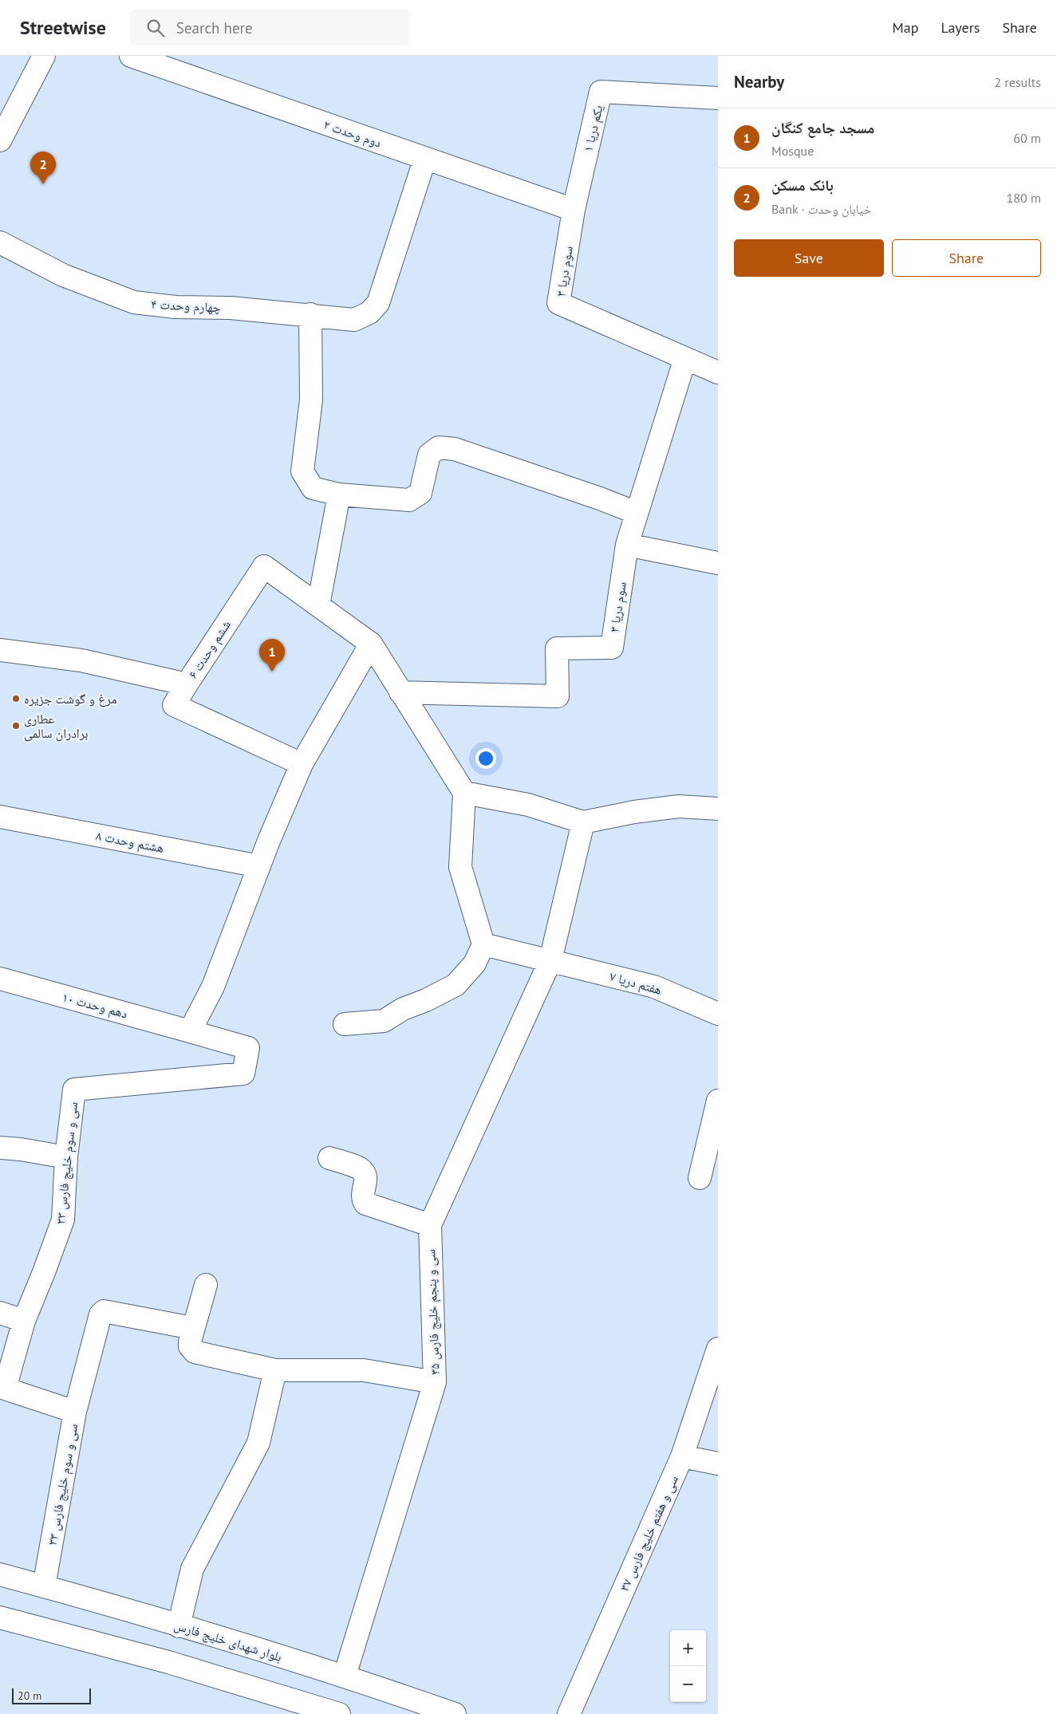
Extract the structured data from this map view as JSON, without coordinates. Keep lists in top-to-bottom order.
{
  "streets": {
    "street": [
      "یکم دریا ۱",
      "دوم وحدت ۲",
      "سوم دریا ۳",
      "چهارم وحدت ۴",
      "ششم وحدت ۶",
      "هشتم وحدت ۸",
      "هفتم دریا ۷",
      "دهم وحدت ۱۰",
      "سی و سوم خلیج فارس ۳۳",
      "سی و پنجم خلیج فارس ۳۵",
      "سی و هفتم خلیج فارس ۳۷",
      "بلوار شهدای خلیج فارس"
    ]
  },
  "crossings": [
    ["یکم دریا ۱", "دوم وحدت ۲"],
    ["یکم دریا ۱", "سوم دریا ۳"],
    ["دوم وحدت ۲", "سوم دریا ۳"],
    ["دوم وحدت ۲", "چهارم وحدت ۴"],
    ["هفتم دریا ۷", "سی و پنجم خلیج فارس ۳۵"],
    ["دهم وحدت ۱۰", "سی و سوم خلیج فارس ۳۳"],
    ["سی و سوم خلیج فارس ۳۳", "بلوار شهدای خلیج فارس"],
    ["سی و پنجم خلیج فارس ۳۵", "بلوار شهدای خلیج فارس"]
  ],
  "places": ["مرغ و گوشت جزیره", "عطاری برادران سالمی"],
  "scale_bar": "20 m",
  "page": {
    "header": "Streetwise",
    "search": "Search here",
    "nav": ["Map", "Layers", "Share"],
    "heading": ["Nearby", "2 results"],
    "list": [
      {
        "mark": "1",
        "name": "مسجد جامع کنگان",
        "note": "Mosque",
        "value": "60 m"
      },
      {
        "mark": "2",
        "name": "بانک مسکن",
        "note": "Bank · خیابان وحدت",
        "value": "180 m"
      }
    ],
    "pins": ["2", "1"],
    "buttons": ["Save", "Share"],
    "map_buttons": ["+", "−"],
    "scale": "20 m"
  }
}
